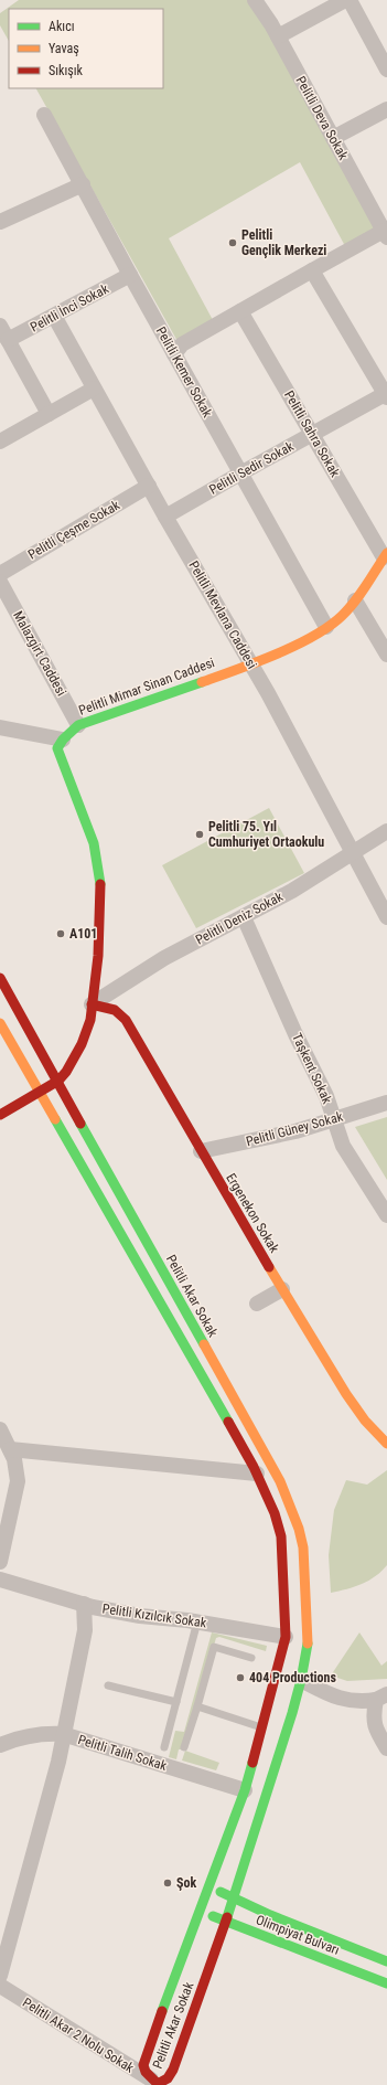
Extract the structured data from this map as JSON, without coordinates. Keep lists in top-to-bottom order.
{
  "streets": {
    "main road": [
      "Pelitli Mimar Sinan Caddesi",
      "Ergenekon Sokak",
      "Pelitli Akar Sokak",
      "Olimpiyat Bulvarı"
    ],
    "street": [
      "Pelitli Deva Sokak",
      "Pelitli İnci Sokak",
      "Pelitli Kemer Sokak",
      "Pelitli Sahra Sokak",
      "Pelitli Sedir Sokak",
      "Pelitli Çeşme Sokak",
      "Pelitli Mevlana Caddesi",
      "Malazgirt Caddesi",
      "Pelitli Deniz Sokak",
      "Taşkent Sokak",
      "Pelitli Güney Sokak",
      "Pelitli Kızılcık Sokak",
      "Pelitli Talih Sokak",
      "Pelitli Akar 2 Nolu Sokak"
    ]
  },
  "crossings": [
    ["Pelitli İnci Sokak", "Pelitli Kemer Sokak"],
    ["Pelitli İnci Sokak", "Pelitli Mevlana Caddesi"],
    ["Pelitli Kemer Sokak", "Pelitli Sedir Sokak"],
    ["Pelitli Kemer Sokak", "Pelitli Mimar Sinan Caddesi"],
    ["Pelitli Sahra Sokak", "Pelitli Sedir Sokak"],
    ["Pelitli Sahra Sokak", "Pelitli Mimar Sinan Caddesi"],
    ["Pelitli Sedir Sokak", "Pelitli Mevlana Caddesi"],
    ["Pelitli Çeşme Sokak", "Pelitli Mevlana Caddesi"],
    ["Pelitli Mevlana Caddesi", "Pelitli Mimar Sinan Caddesi"],
    ["Pelitli Mevlana Caddesi", "Pelitli Deniz Sokak"],
    ["Malazgirt Caddesi", "Pelitli Mimar Sinan Caddesi"],
    ["Pelitli Deniz Sokak", "Taşkent Sokak"],
    ["Pelitli Deniz Sokak", "Ergenekon Sokak"],
    ["Taşkent Sokak", "Pelitli Güney Sokak"],
    ["Pelitli Güney Sokak", "Ergenekon Sokak"],
    ["Pelitli Akar Sokak", "Pelitli Kızılcık Sokak"],
    ["Pelitli Akar Sokak", "Pelitli Talih Sokak"],
    ["Pelitli Akar Sokak", "Olimpiyat Bulvarı"],
    ["Pelitli Akar Sokak", "Pelitli Akar 2 Nolu Sokak"]
  ],
  "places": [
    "Pelitli Gençlik Merkezi",
    "Pelitli 75. Yıl Cumhuriyet Ortaokulu",
    "A101",
    "404 Productions",
    "Şok"
  ],
  "legend": ["Akıcı", "Yavaş", "Sıkışık"]
}
